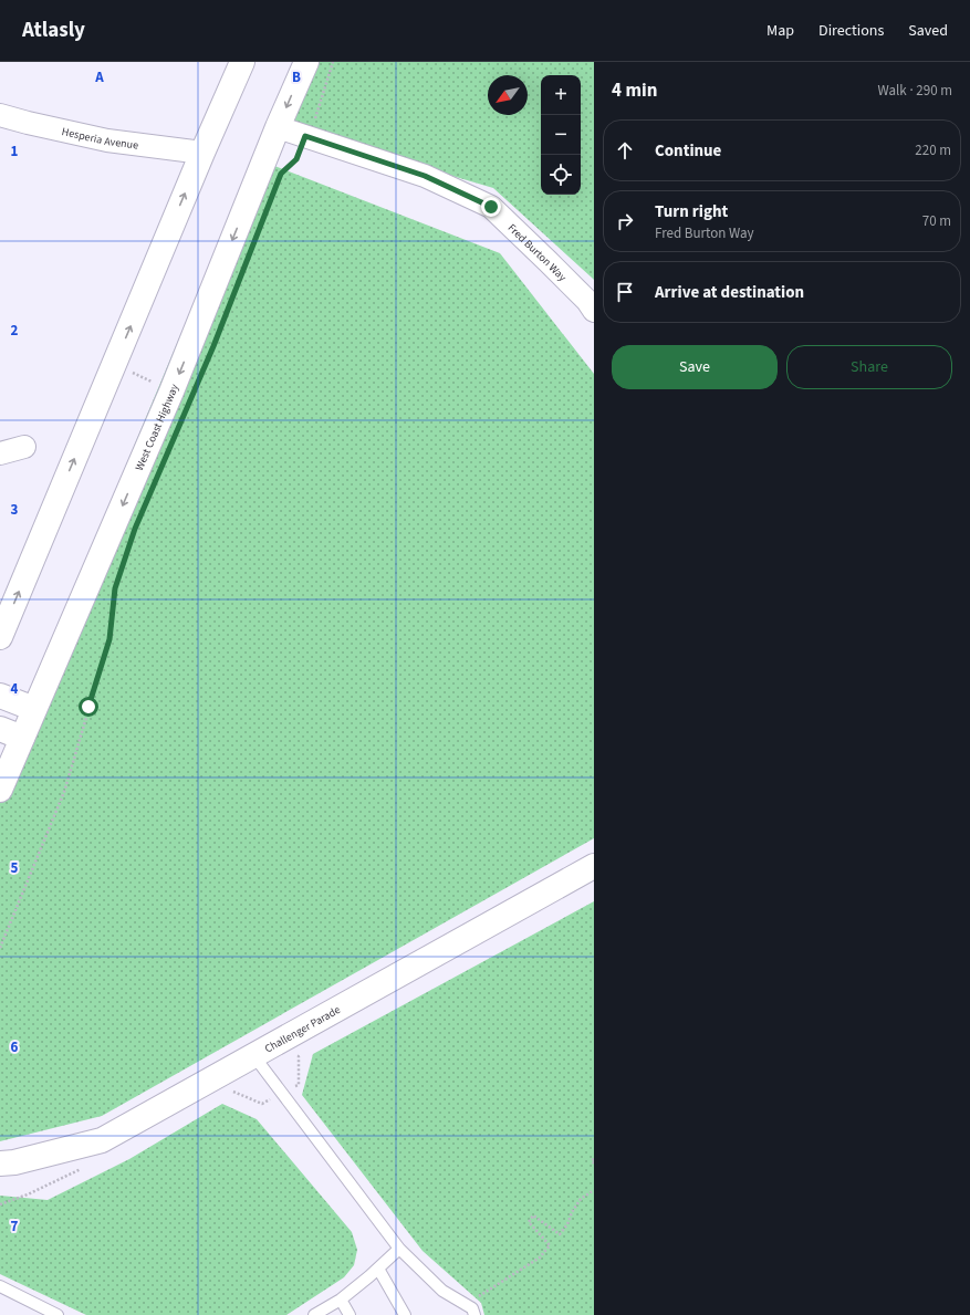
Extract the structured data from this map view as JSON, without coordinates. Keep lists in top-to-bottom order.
{
  "streets": {
    "main road": ["West Coast Highway", "Challenger Parade"],
    "street": ["Hesperia Avenue", "Fred Burton Way"]
  },
  "crossings": [
    ["Fred Burton Way", "West Coast Highway"]
  ],
  "north": "bottom left",
  "page": {
    "header": "Atlasly",
    "nav": ["Map", "Directions", "Saved"],
    "heading": ["4 min", "Walk · 290 m"],
    "map_buttons": ["+", "−"],
    "list": [
      ["Continue", "220 m"],
      ["Turn right", "Fred Burton Way", "70 m"],
      "Arrive at destination"
    ],
    "buttons": ["Save", "Share"]
  },
  "grid": {
    "columns": ["A", "B"],
    "rows": [
      "1",
      "2",
      "3",
      "4",
      "5",
      "6",
      "7"
    ]
  }
}
